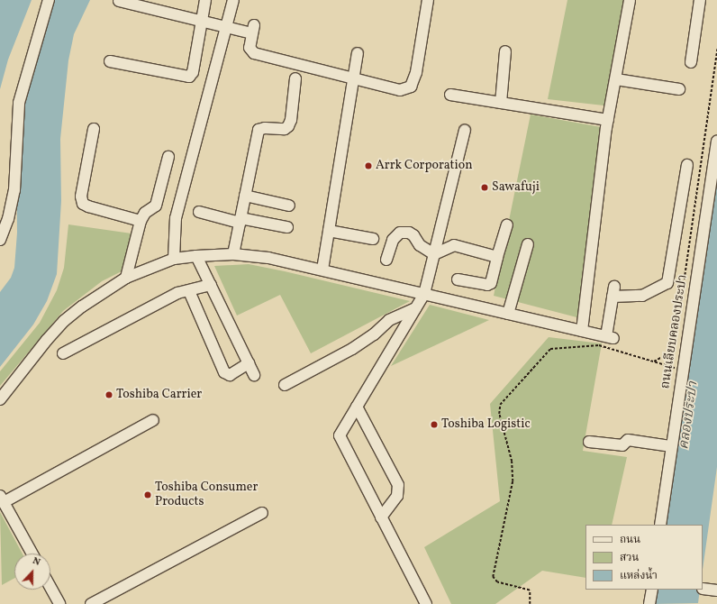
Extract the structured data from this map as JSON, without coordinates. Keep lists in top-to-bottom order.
{
  "streets": {
    "street": ["ถนนเลียบคลองประปา"]
  },
  "water": ["คลองประปา"],
  "places": [
    "Arrk Corporation",
    "Sawafuji",
    "Toshiba Carrier",
    "Toshiba Logistic",
    "Toshiba Consumer Products"
  ],
  "legend": ["ถนน", "สวน", "แหล่งน้ำ"],
  "north": "top"
}
